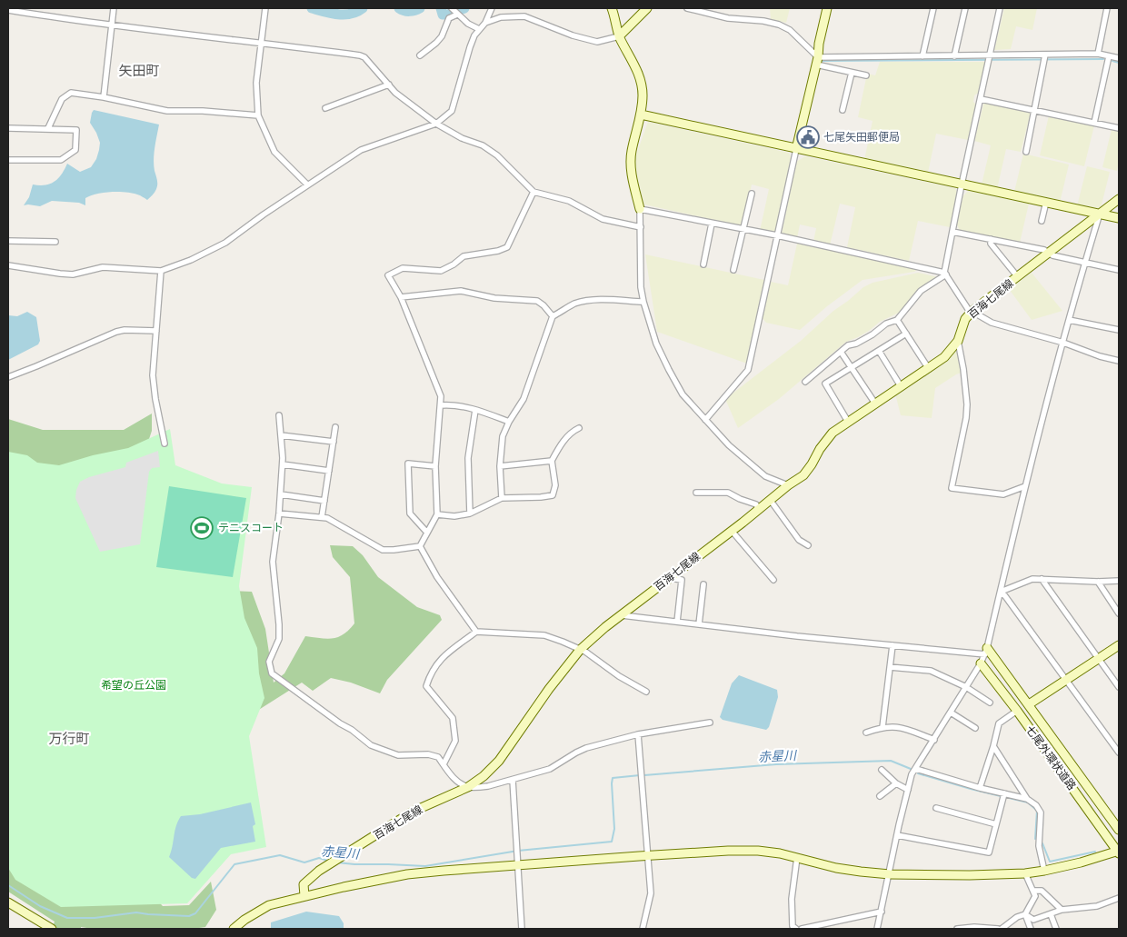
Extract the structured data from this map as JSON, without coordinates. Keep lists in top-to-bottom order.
{
  "streets": {
    "street": ["百海七尾線", "七尾外環状道路"]
  },
  "districts": ["矢田町", "万行町"],
  "water": ["赤星川"],
  "parks": ["希望の丘公園"],
  "places": {
    "public building": ["七尾矢田郵便局"],
    "sports": ["テニスコート"]
  }
}
